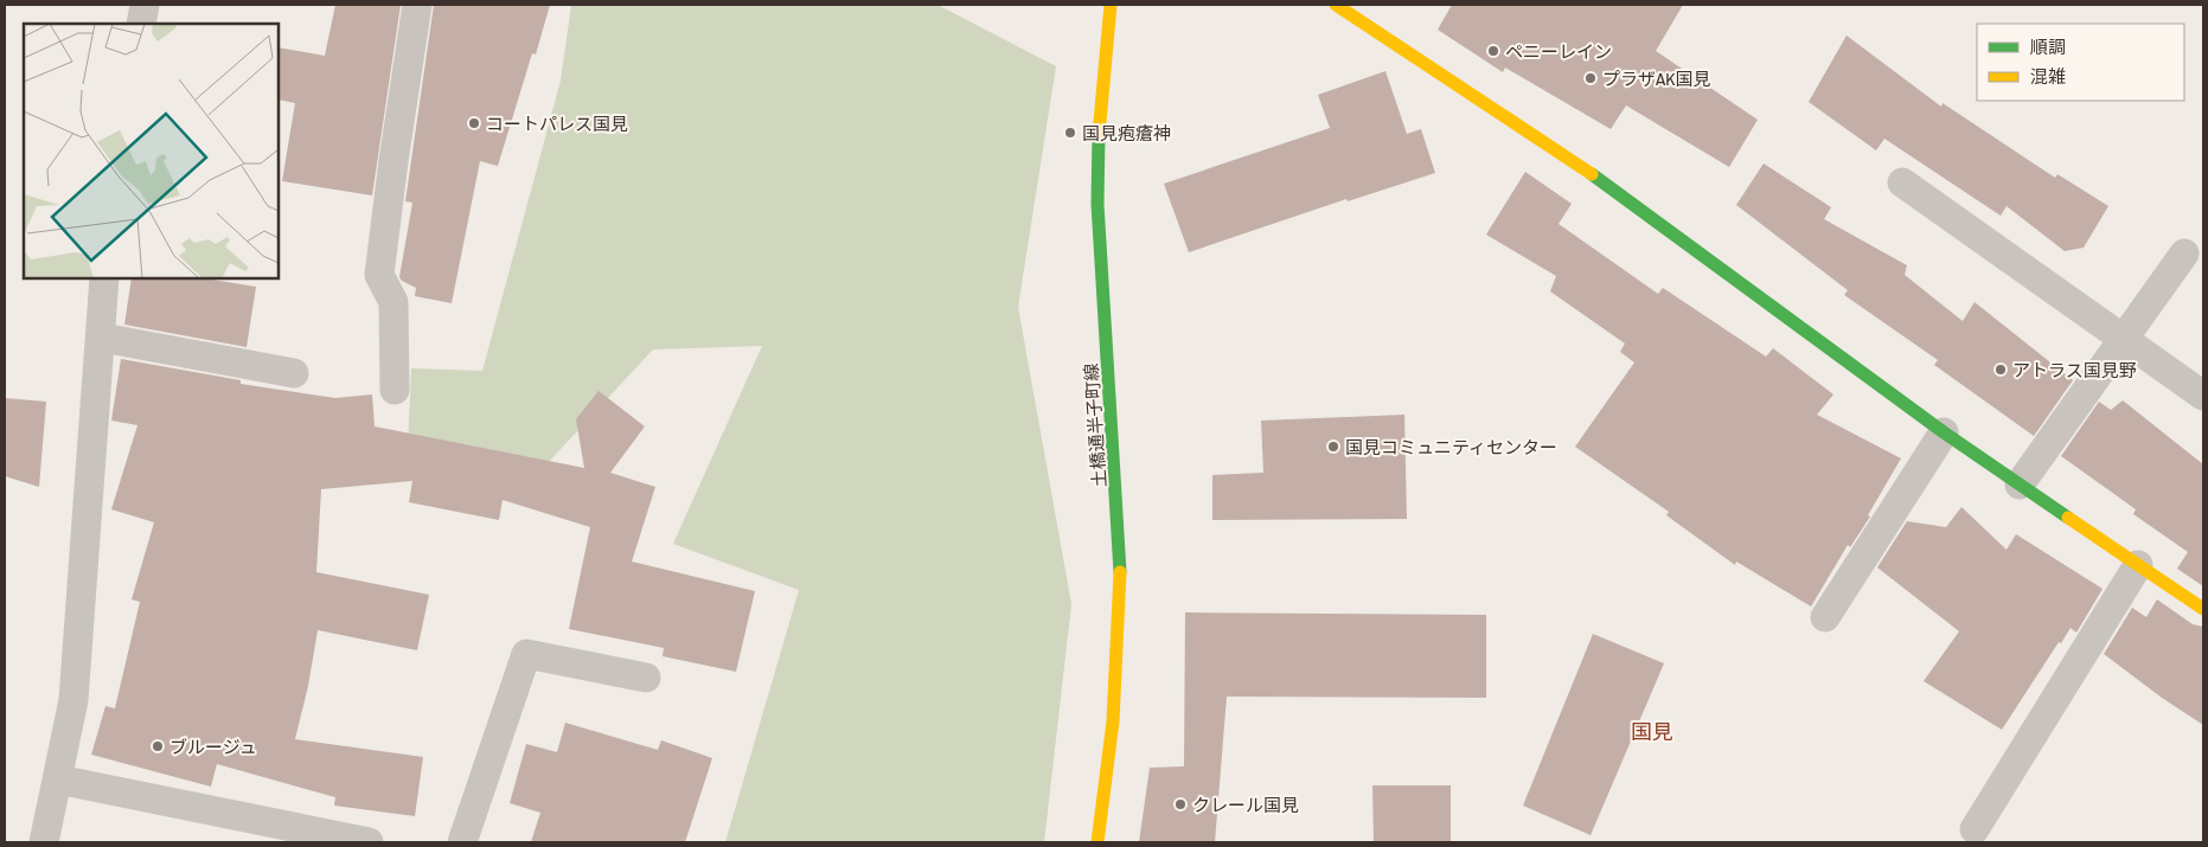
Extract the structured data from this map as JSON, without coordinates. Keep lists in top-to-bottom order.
{
  "streets": {
    "street": ["土橋通半子町線"]
  },
  "districts": ["国見"],
  "places": [
    "ペニーレイン",
    "プラザAK国見",
    "コートパレス国見",
    "国見疱瘡神",
    "アトラス国見野",
    "国見コミュニティセンター",
    "ブルージュ",
    "クレール国見"
  ],
  "legend": ["順調", "混雑"]
}
